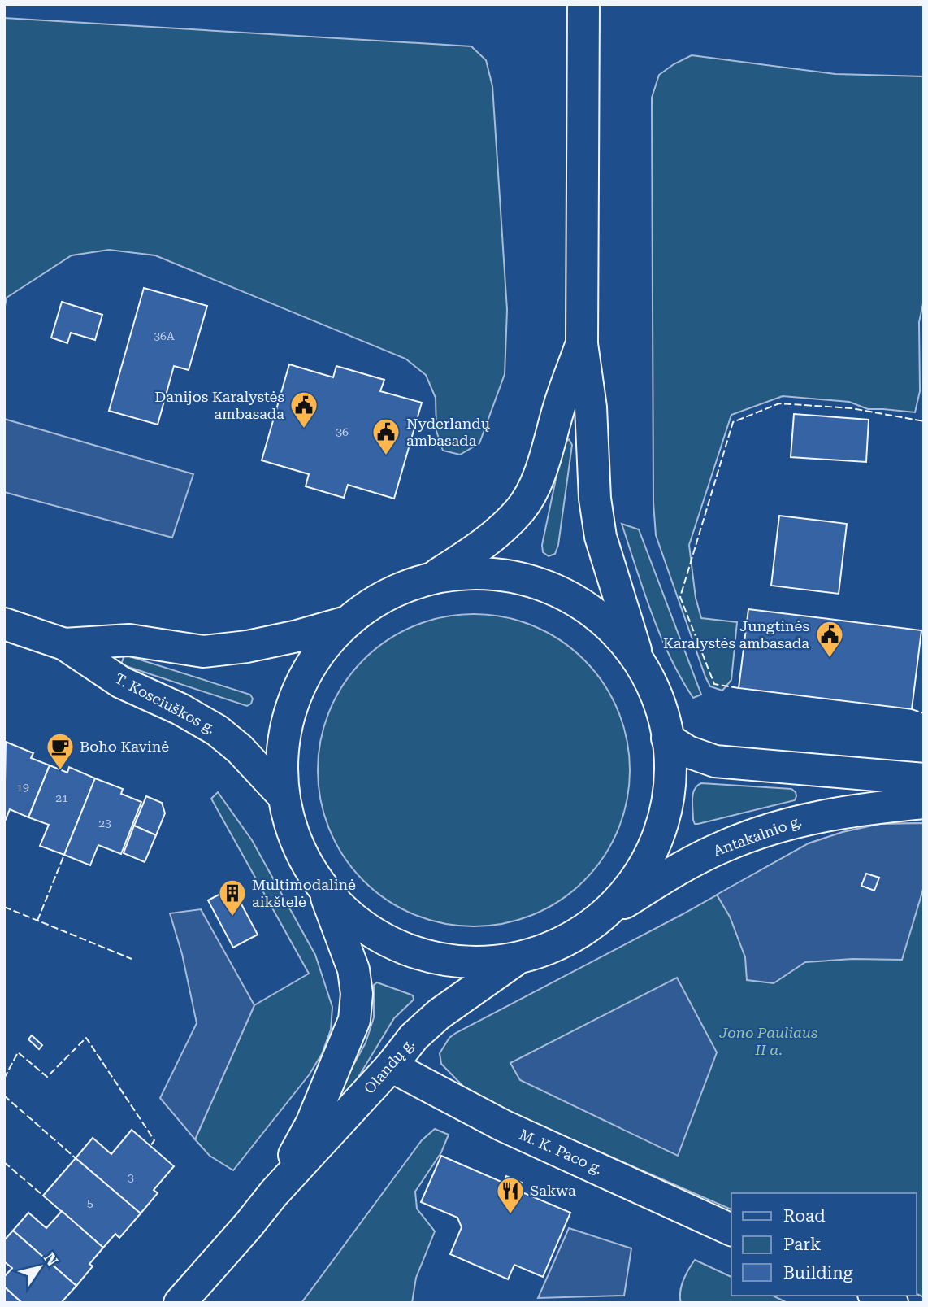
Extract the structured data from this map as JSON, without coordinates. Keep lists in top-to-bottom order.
{
  "streets": {
    "main road": [
      "T. Kosciuškos g.",
      "Antakalnio g.",
      "Olandų g.",
      "M. K. Paco g."
    ]
  },
  "crossings": [
    ["Olandų g.", "M. K. Paco g."]
  ],
  "parks": ["Jono Pauliaus II a."],
  "places": {
    "public building": ["Danijos Karalystės ambasada", "Nyderlandų ambasada", "Jungtinės Karalystės ambasada"],
    "cafe": ["Boho Kavinė"],
    "building": ["Multimodalinė aikštelė"],
    "restaurant": ["Sakwa"]
  },
  "house_numbers": [
    "36A",
    "36",
    "19",
    "21",
    "23",
    "3",
    "5"
  ],
  "legend": ["Road", "Park", "Building"],
  "north": "top right"
}
